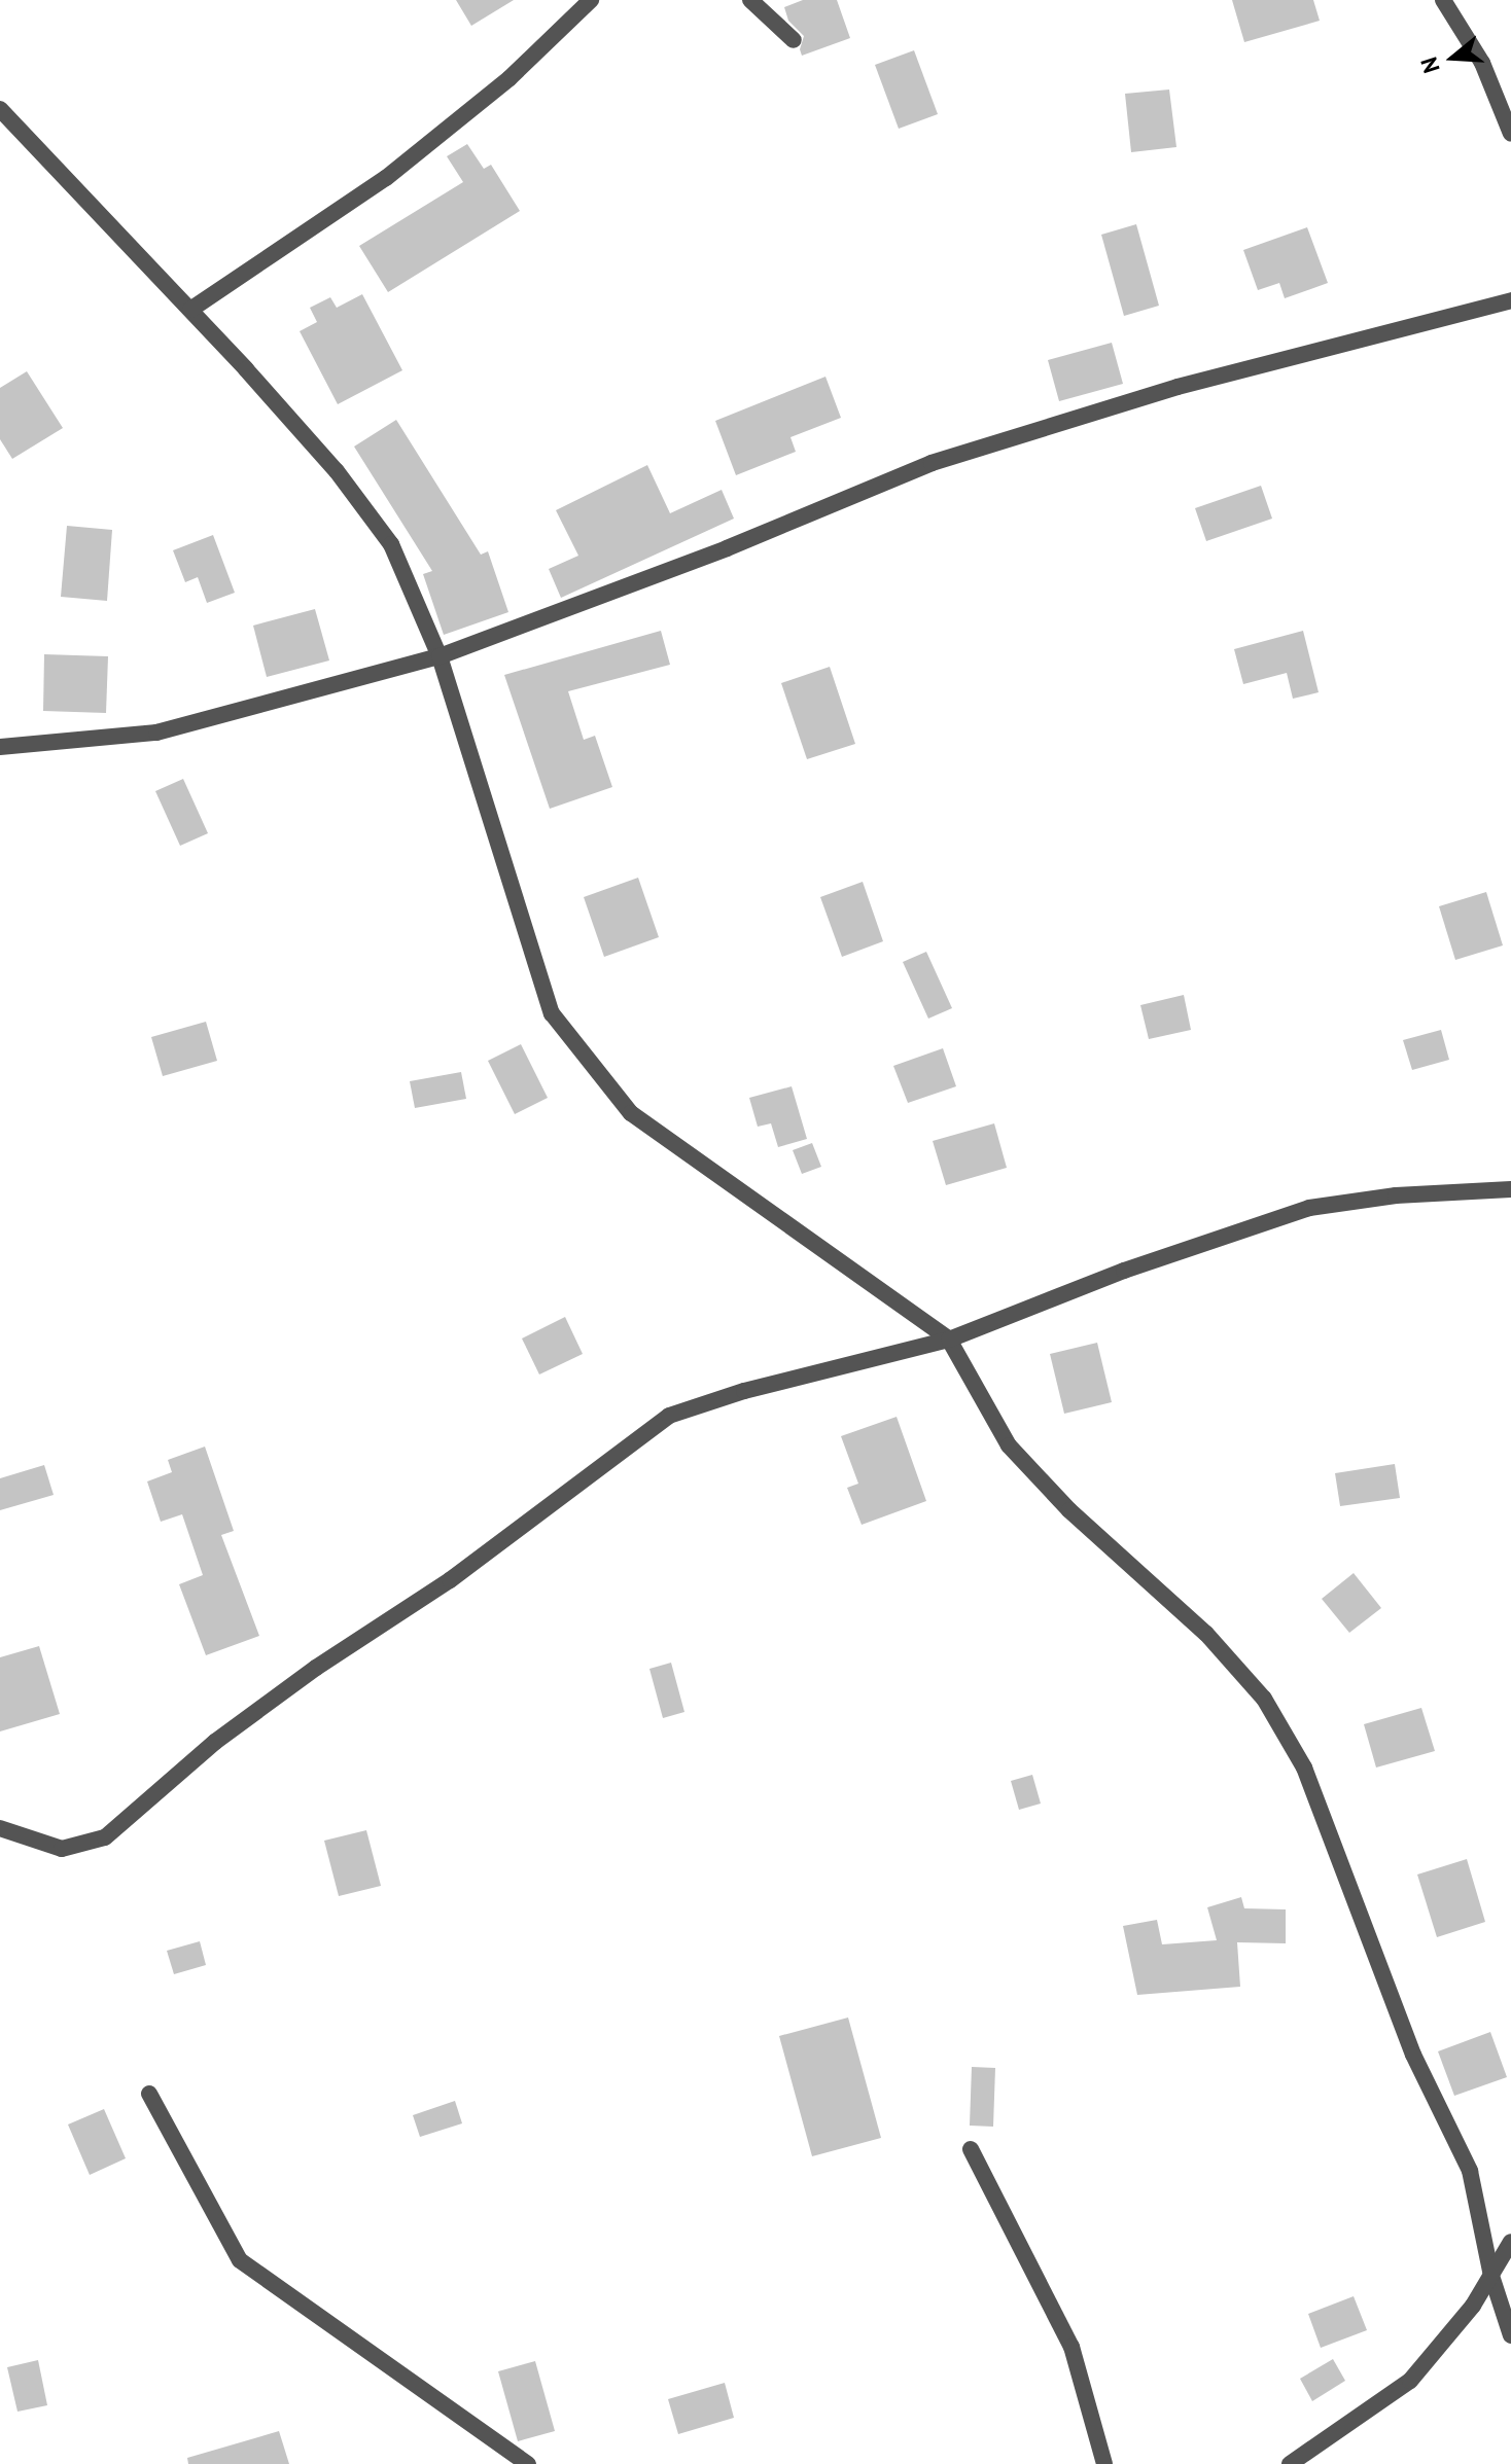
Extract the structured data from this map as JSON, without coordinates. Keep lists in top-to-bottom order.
{
  "north": "left"
}
